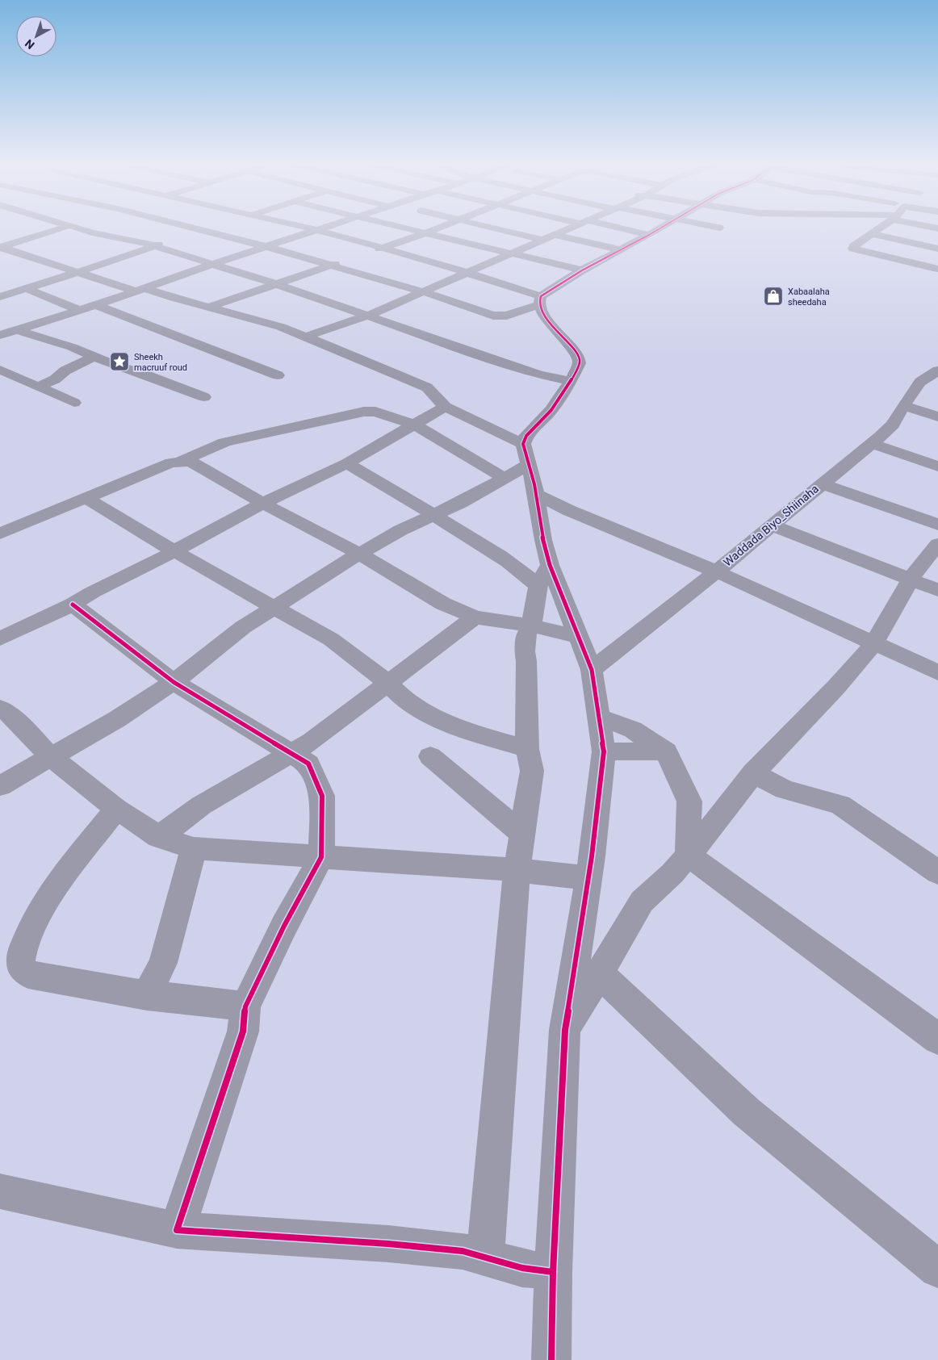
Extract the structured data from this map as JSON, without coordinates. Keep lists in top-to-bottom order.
{
  "streets": {
    "street": ["Waddada Biyo_Shiinaha"]
  },
  "places": {
    "shop": ["Xabaalaha sheedaha"],
    "place": ["Sheekh macruuf roud"]
  },
  "north": "bottom left"
}
